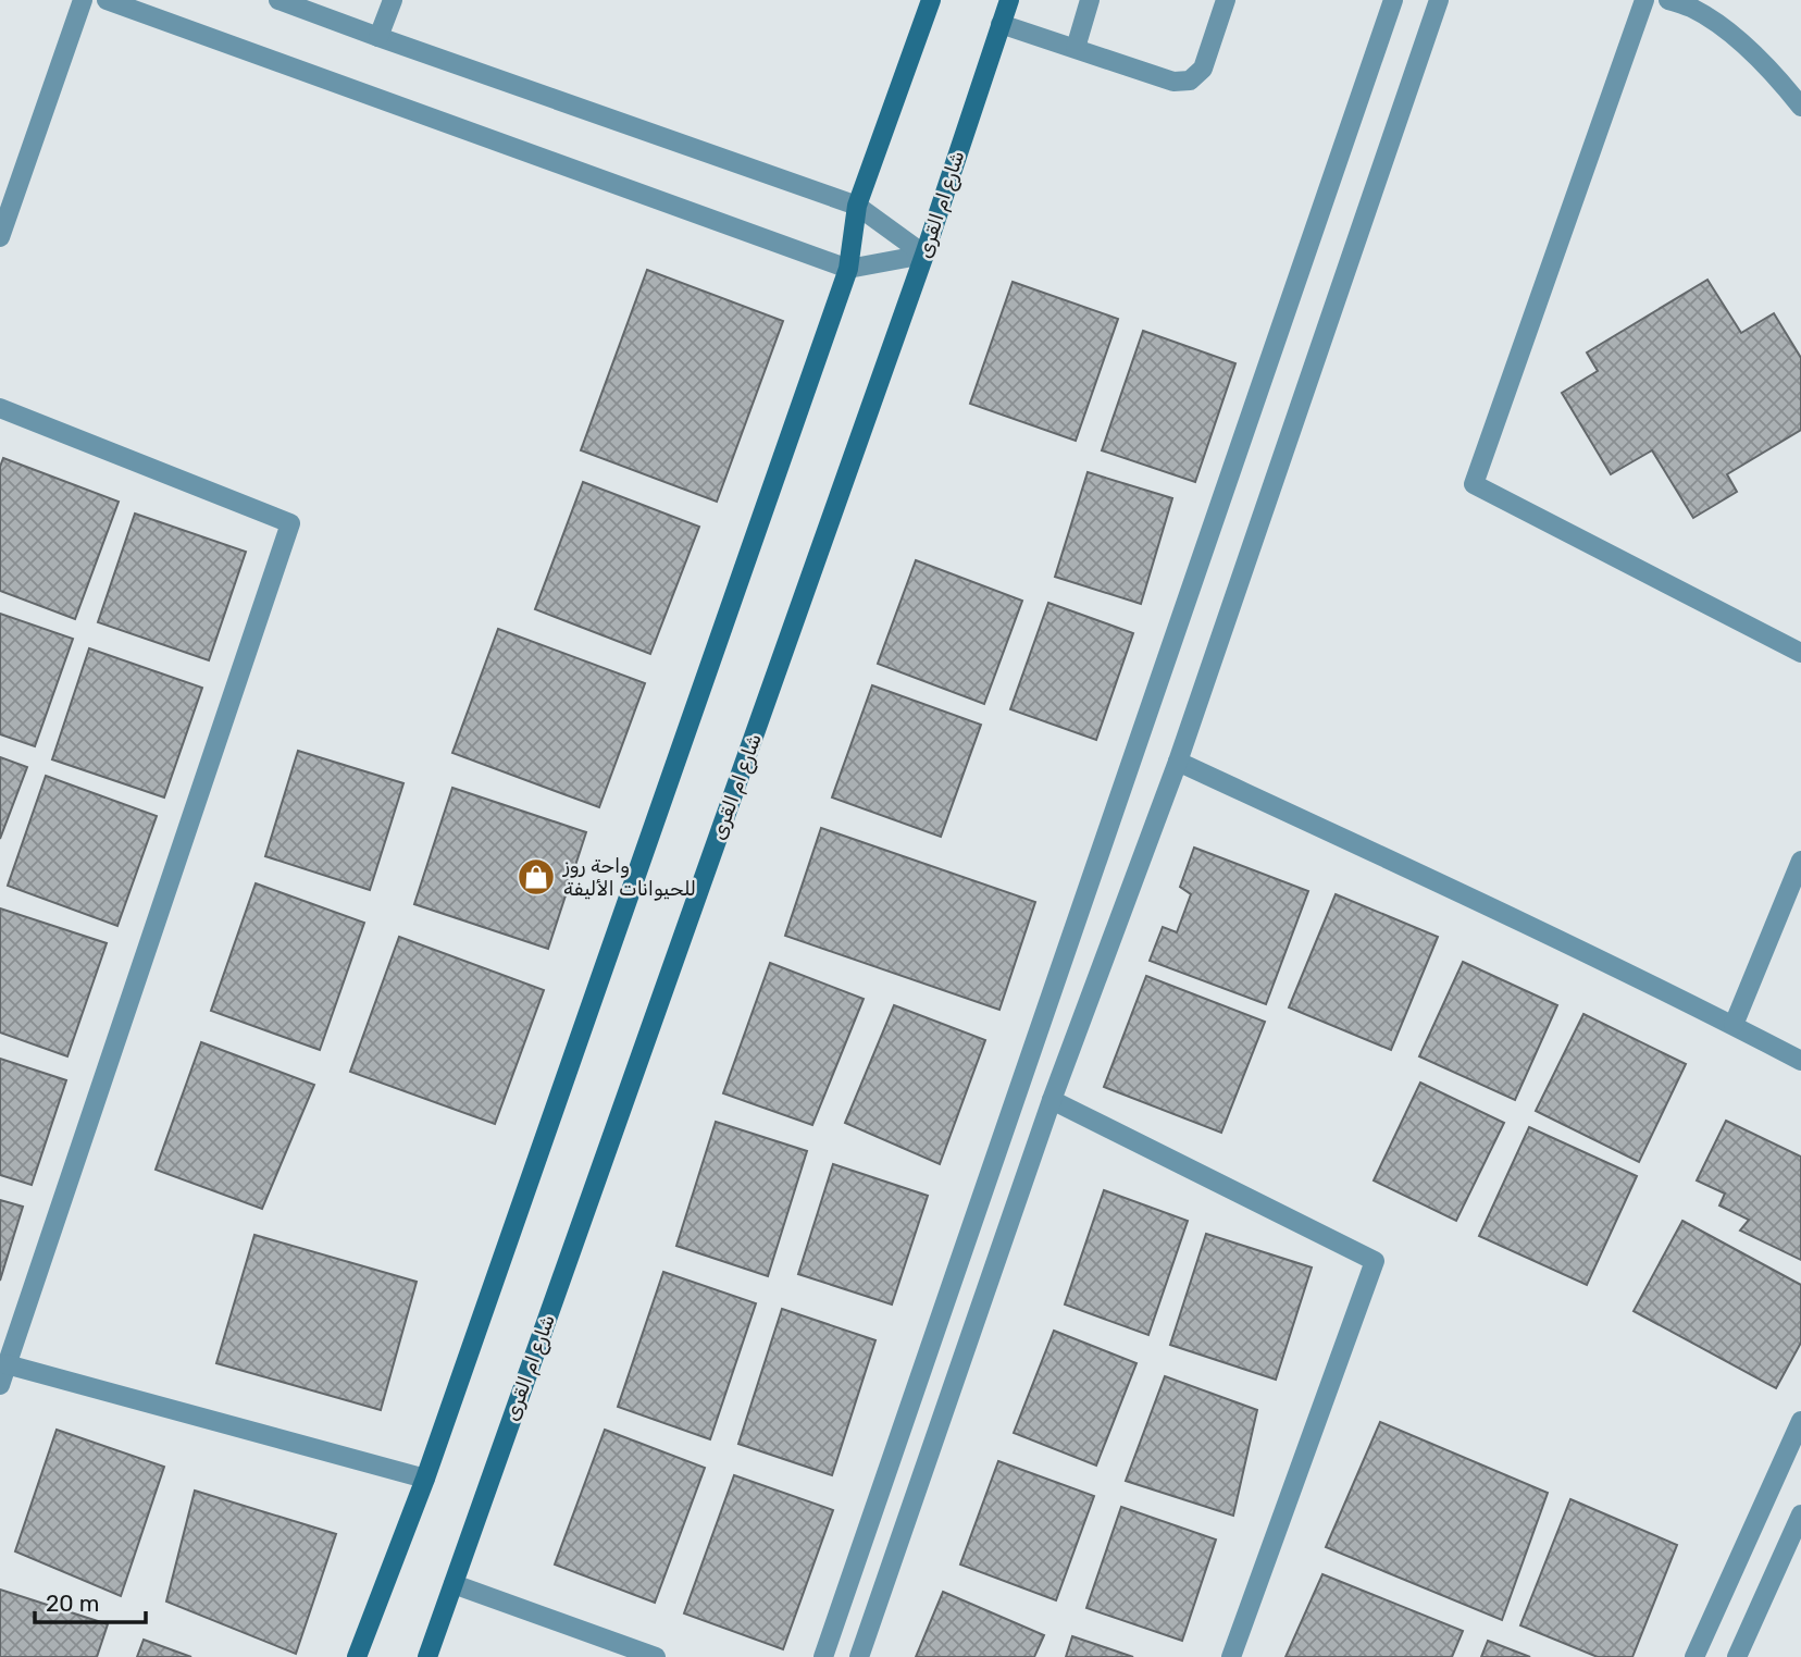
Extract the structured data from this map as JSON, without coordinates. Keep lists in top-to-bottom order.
{
  "streets": {
    "main road": ["شارع ام القرى"]
  },
  "places": {
    "shop": ["واحة روز للحيوانات الأليفة"]
  },
  "scale_bar": "20 m"
}
